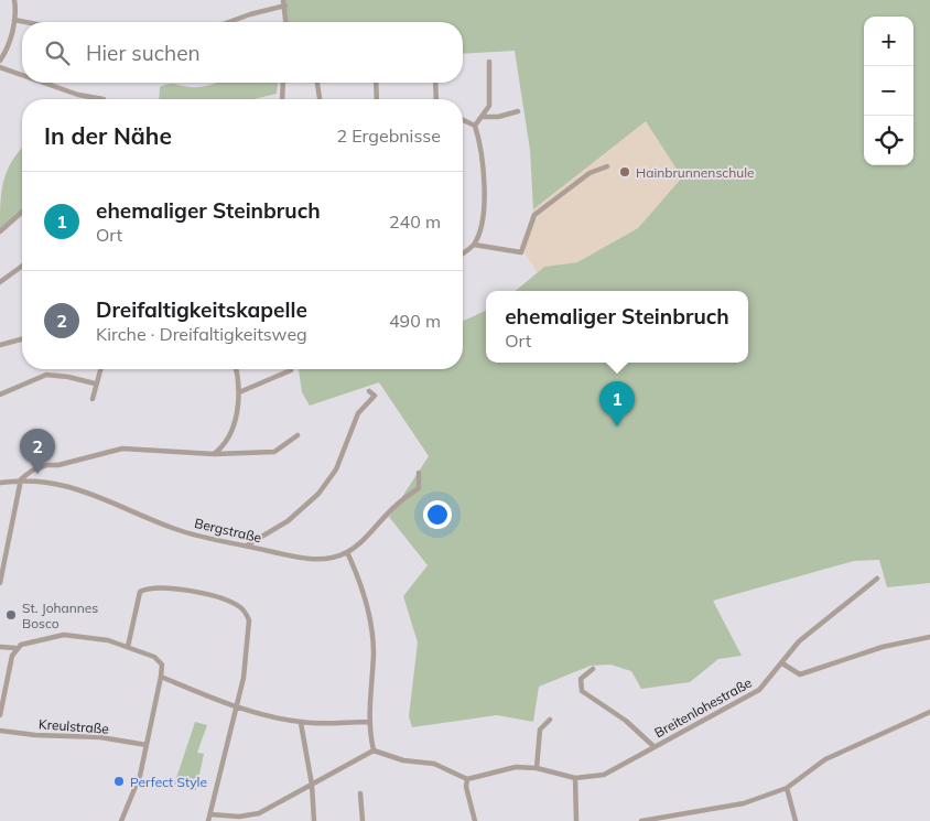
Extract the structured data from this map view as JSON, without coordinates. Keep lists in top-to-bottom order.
{
  "streets": {
    "street": ["Bergstraße", "Breitenlohestraße", "Kreulstraße"]
  },
  "places": ["Hainbrunnenschule", "St. Johannes Bosco", "Perfect Style"],
  "page": {
    "map_buttons": ["+", "−"],
    "search": "Hier suchen",
    "heading": ["In der Nähe", "2 Ergebnisse"],
    "list": [
      {
        "mark": "1",
        "name": "ehemaliger Steinbruch",
        "note": "Ort",
        "value": "240 m"
      },
      {
        "mark": "2",
        "name": "Dreifaltigkeitskapelle",
        "note": "Kirche · Dreifaltigkeitsweg",
        "value": "490 m"
      }
    ],
    "popup": ["ehemaliger Steinbruch", "Ort"],
    "pins": ["1", "2"]
  }
}
